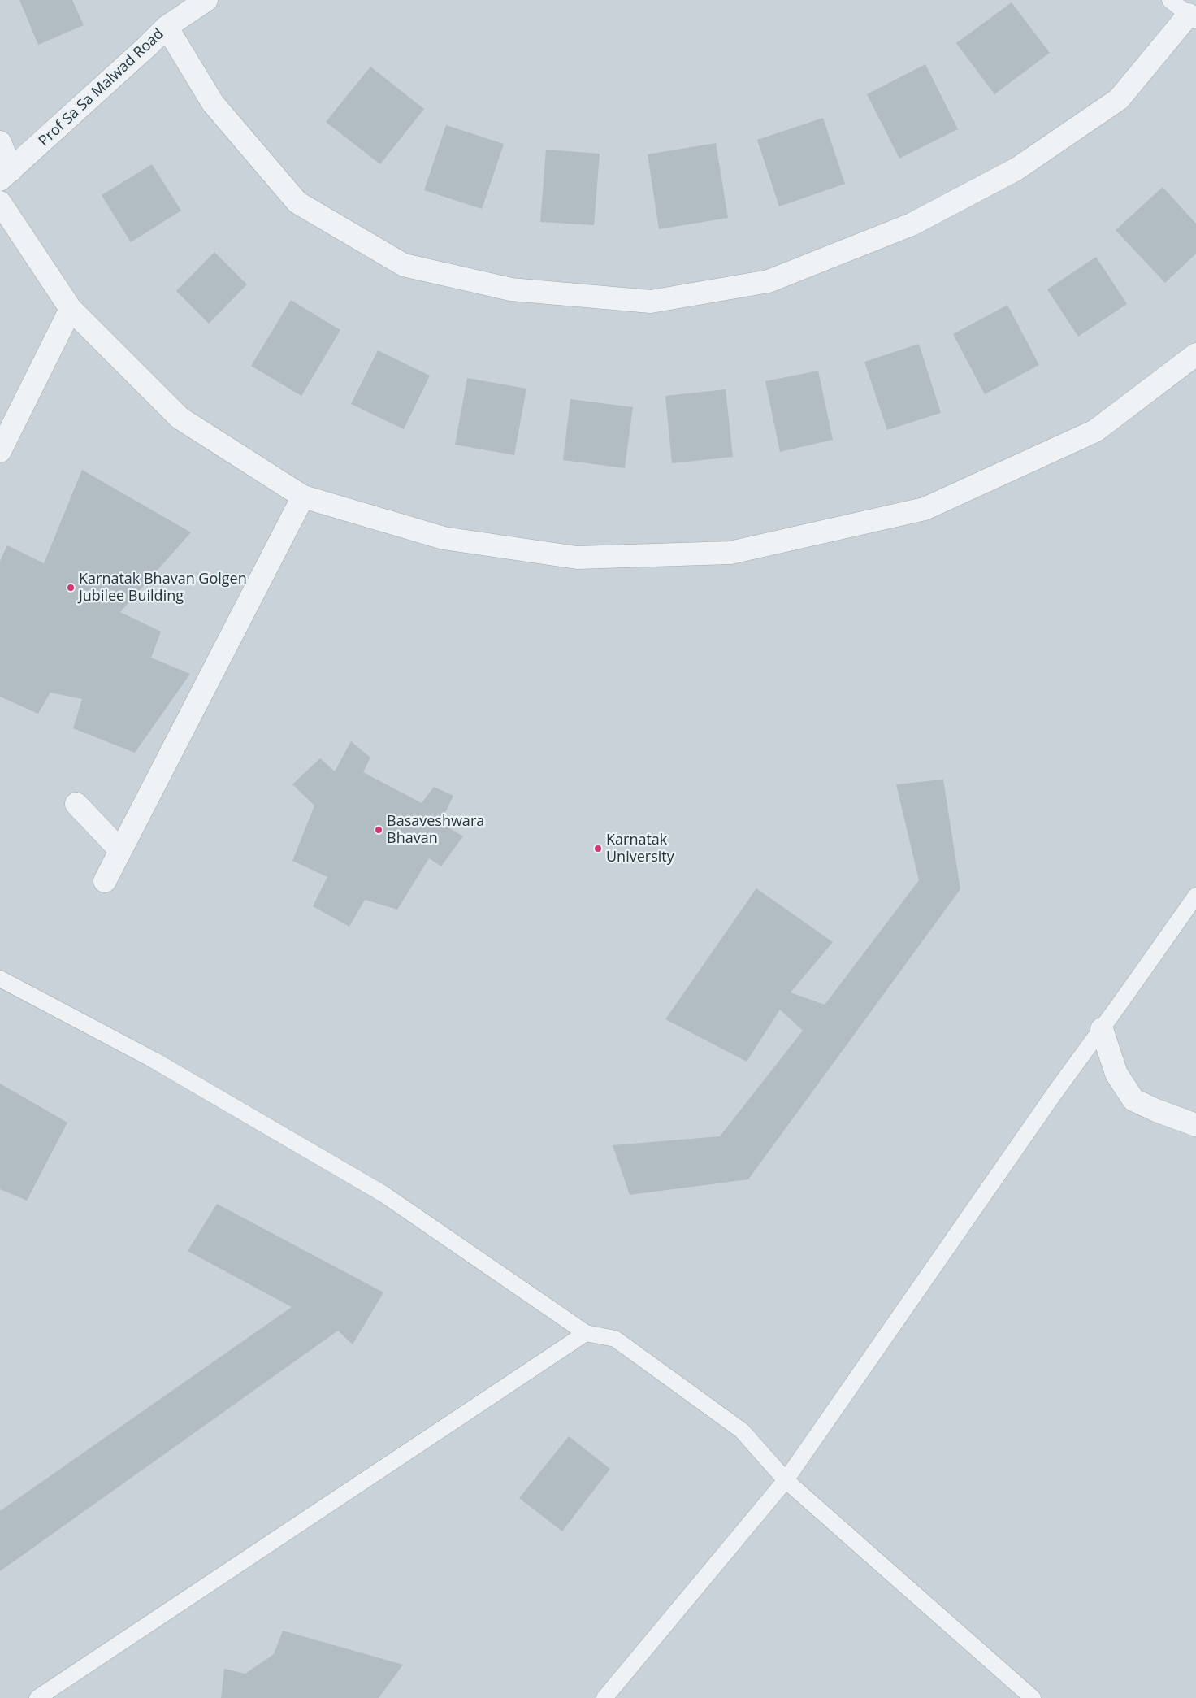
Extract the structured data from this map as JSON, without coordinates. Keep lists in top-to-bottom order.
{
  "streets": {
    "street": ["Prof Sa Sa Malwad Road"]
  },
  "places": ["Karnatak Bhavan Golgen Jubilee Building", "Basaveshwara Bhavan", "Karnatak University"]
}
